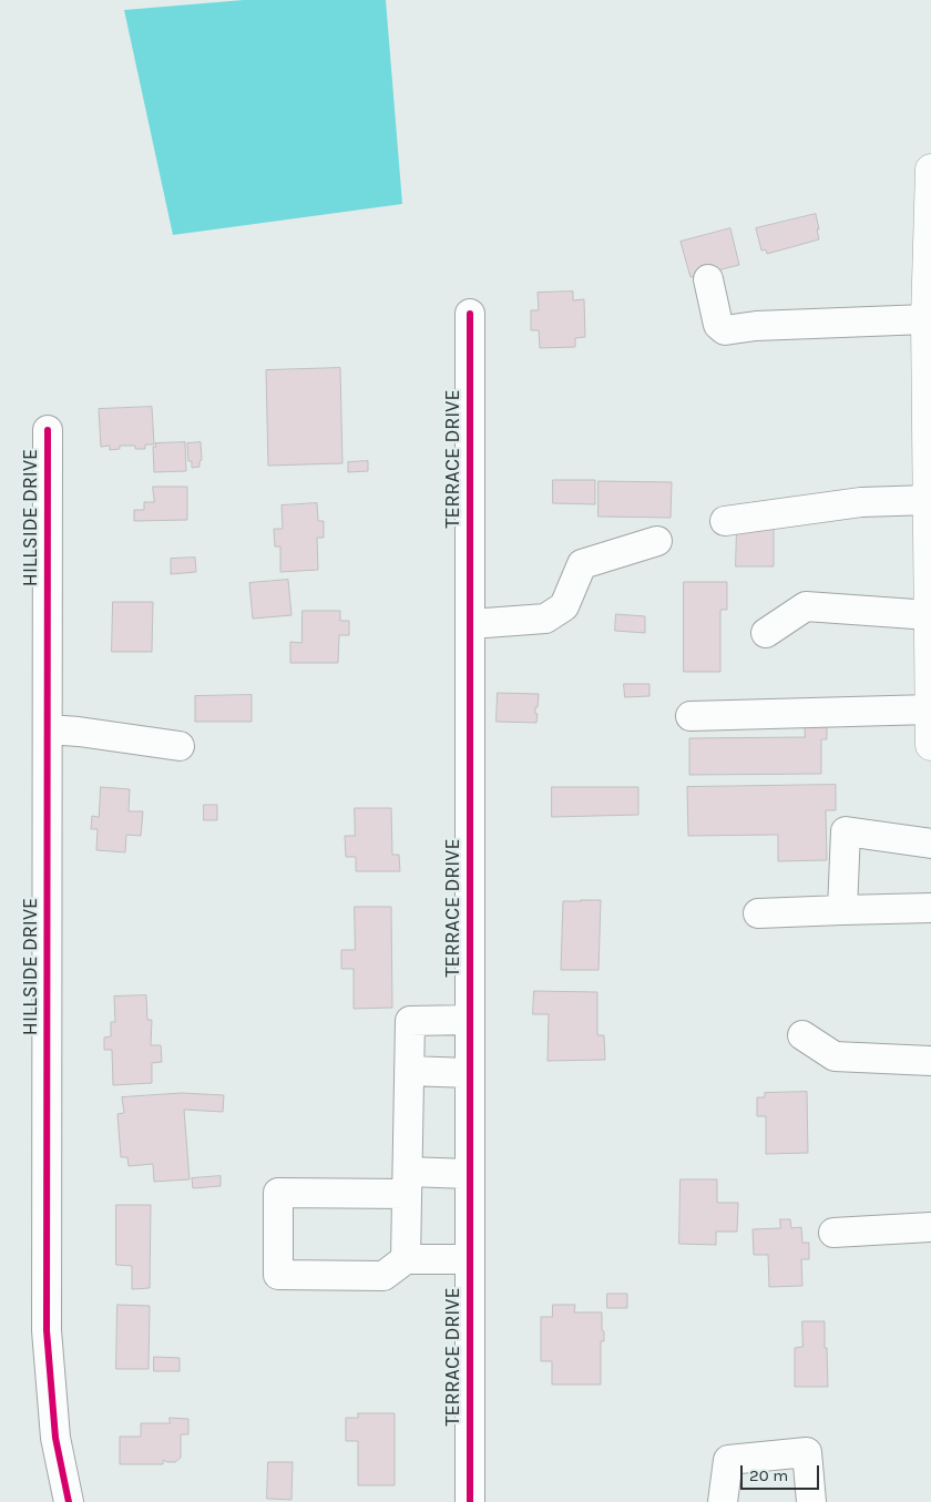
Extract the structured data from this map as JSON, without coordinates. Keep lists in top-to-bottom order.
{
  "streets": {
    "street": ["TERRACE DRIVE", "HILLSIDE DRIVE"]
  },
  "scale_bar": "20 m"
}
